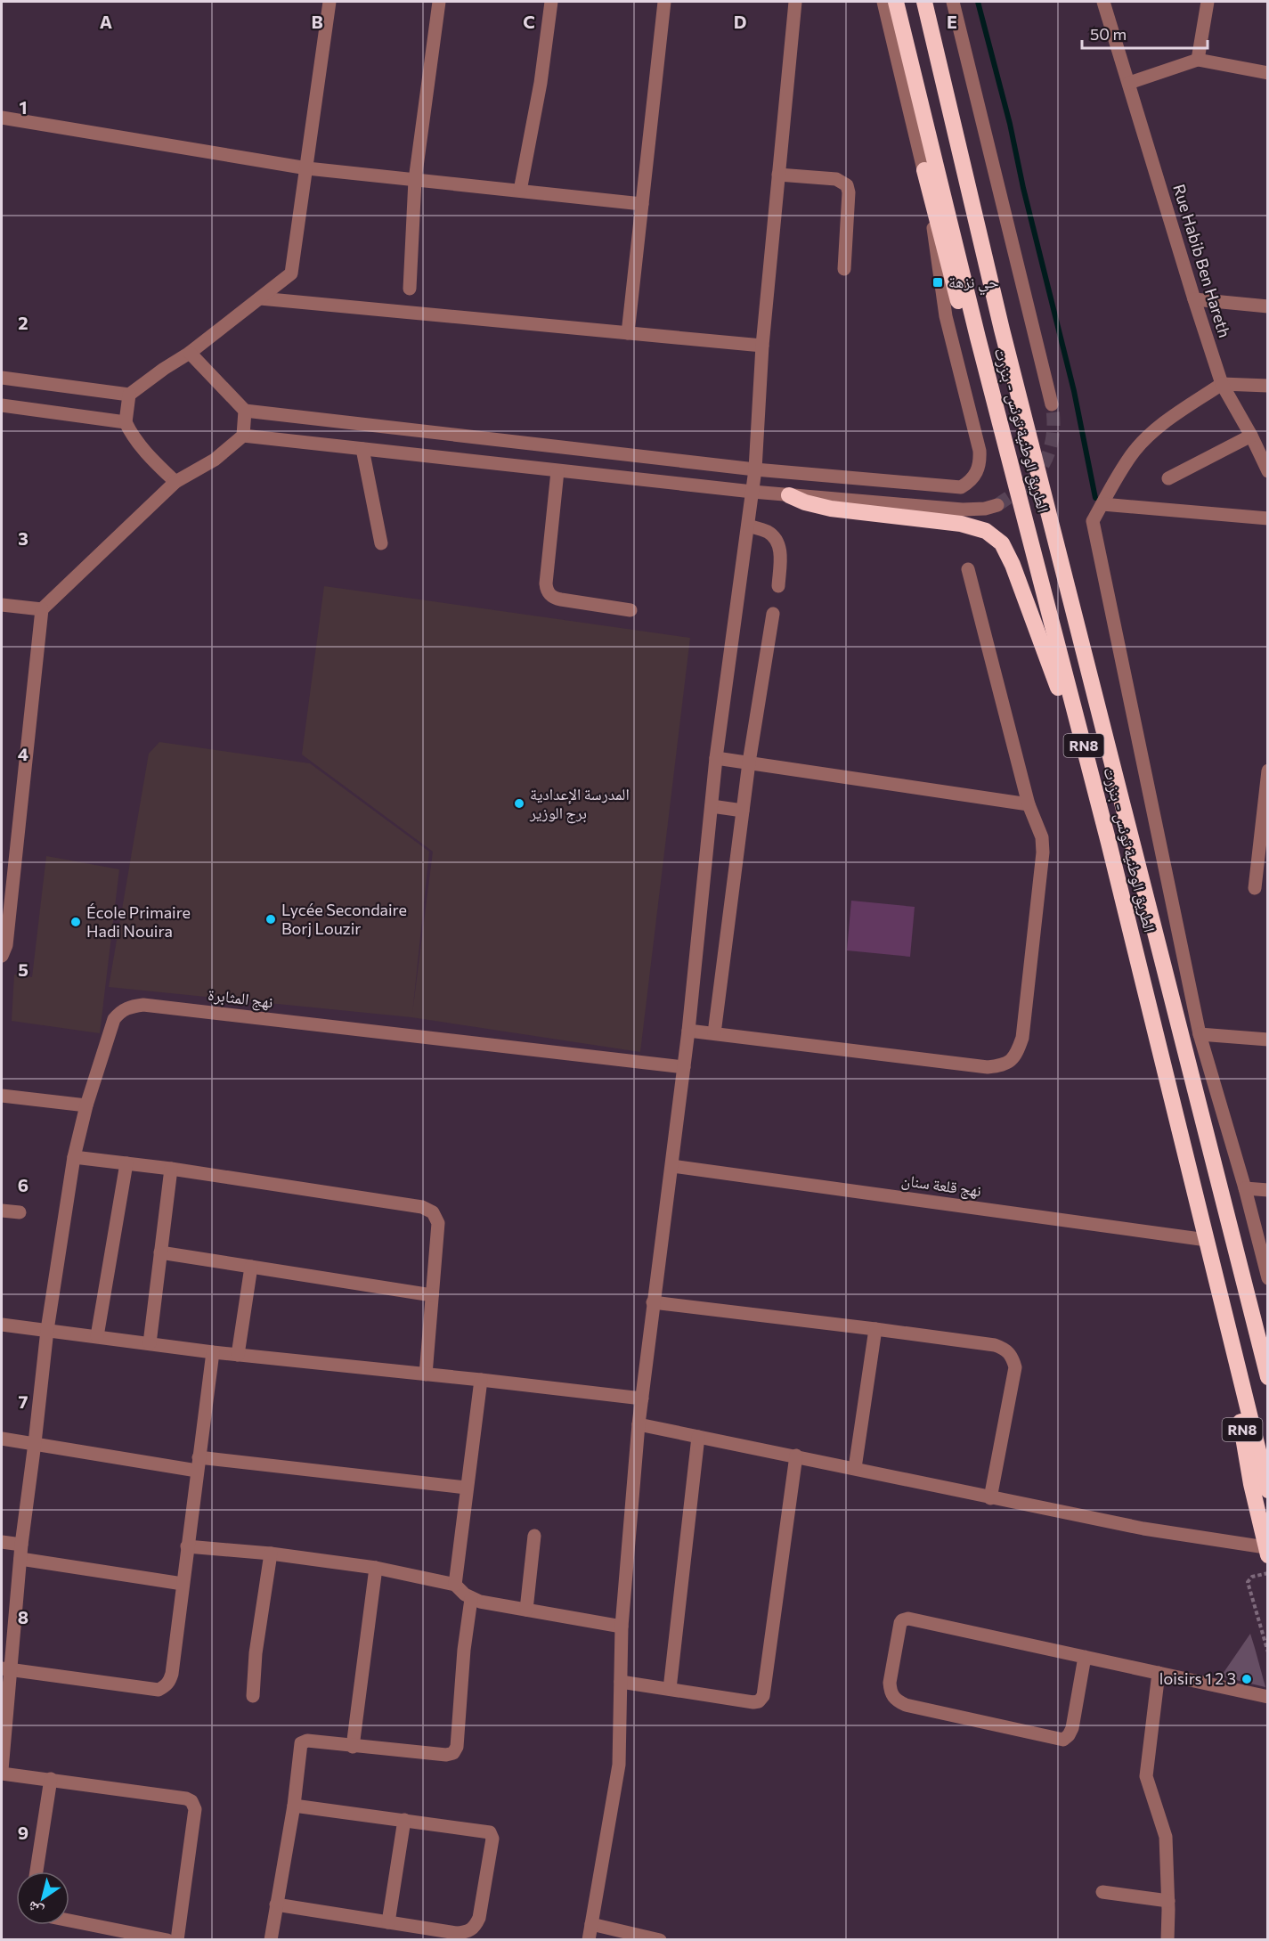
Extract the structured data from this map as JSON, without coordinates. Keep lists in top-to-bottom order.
{
  "streets": {
    "highway": ["الطريق الوطنية تونس - بنزرت", "RN8"],
    "street": ["Rue Habib Ben Hareth", "نهج المثابرة", "نهج قلعة سنان"]
  },
  "crossings": [
    ["الطريق الوطنية تونس - بنزرت", "RN8"],
    ["الطريق الوطنية تونس - بنزرت", "نهج قلعة سنان"]
  ],
  "places": {
    "transit": ["حي نزهة"],
    "other": [
      "المدرسة الإعدادية برج الوزير",
      "Lycée Secondaire Borj Louzir",
      "École Primaire Hadi Nouira",
      "loisirs 1 2 3"
    ]
  },
  "scale_bar": "50 m",
  "north": "bottom left",
  "grid": {
    "columns": [
      "A",
      "B",
      "C",
      "D",
      "E"
    ],
    "rows": [
      "1",
      "2",
      "3",
      "4",
      "5",
      "6",
      "7",
      "8",
      "9"
    ]
  }
}
